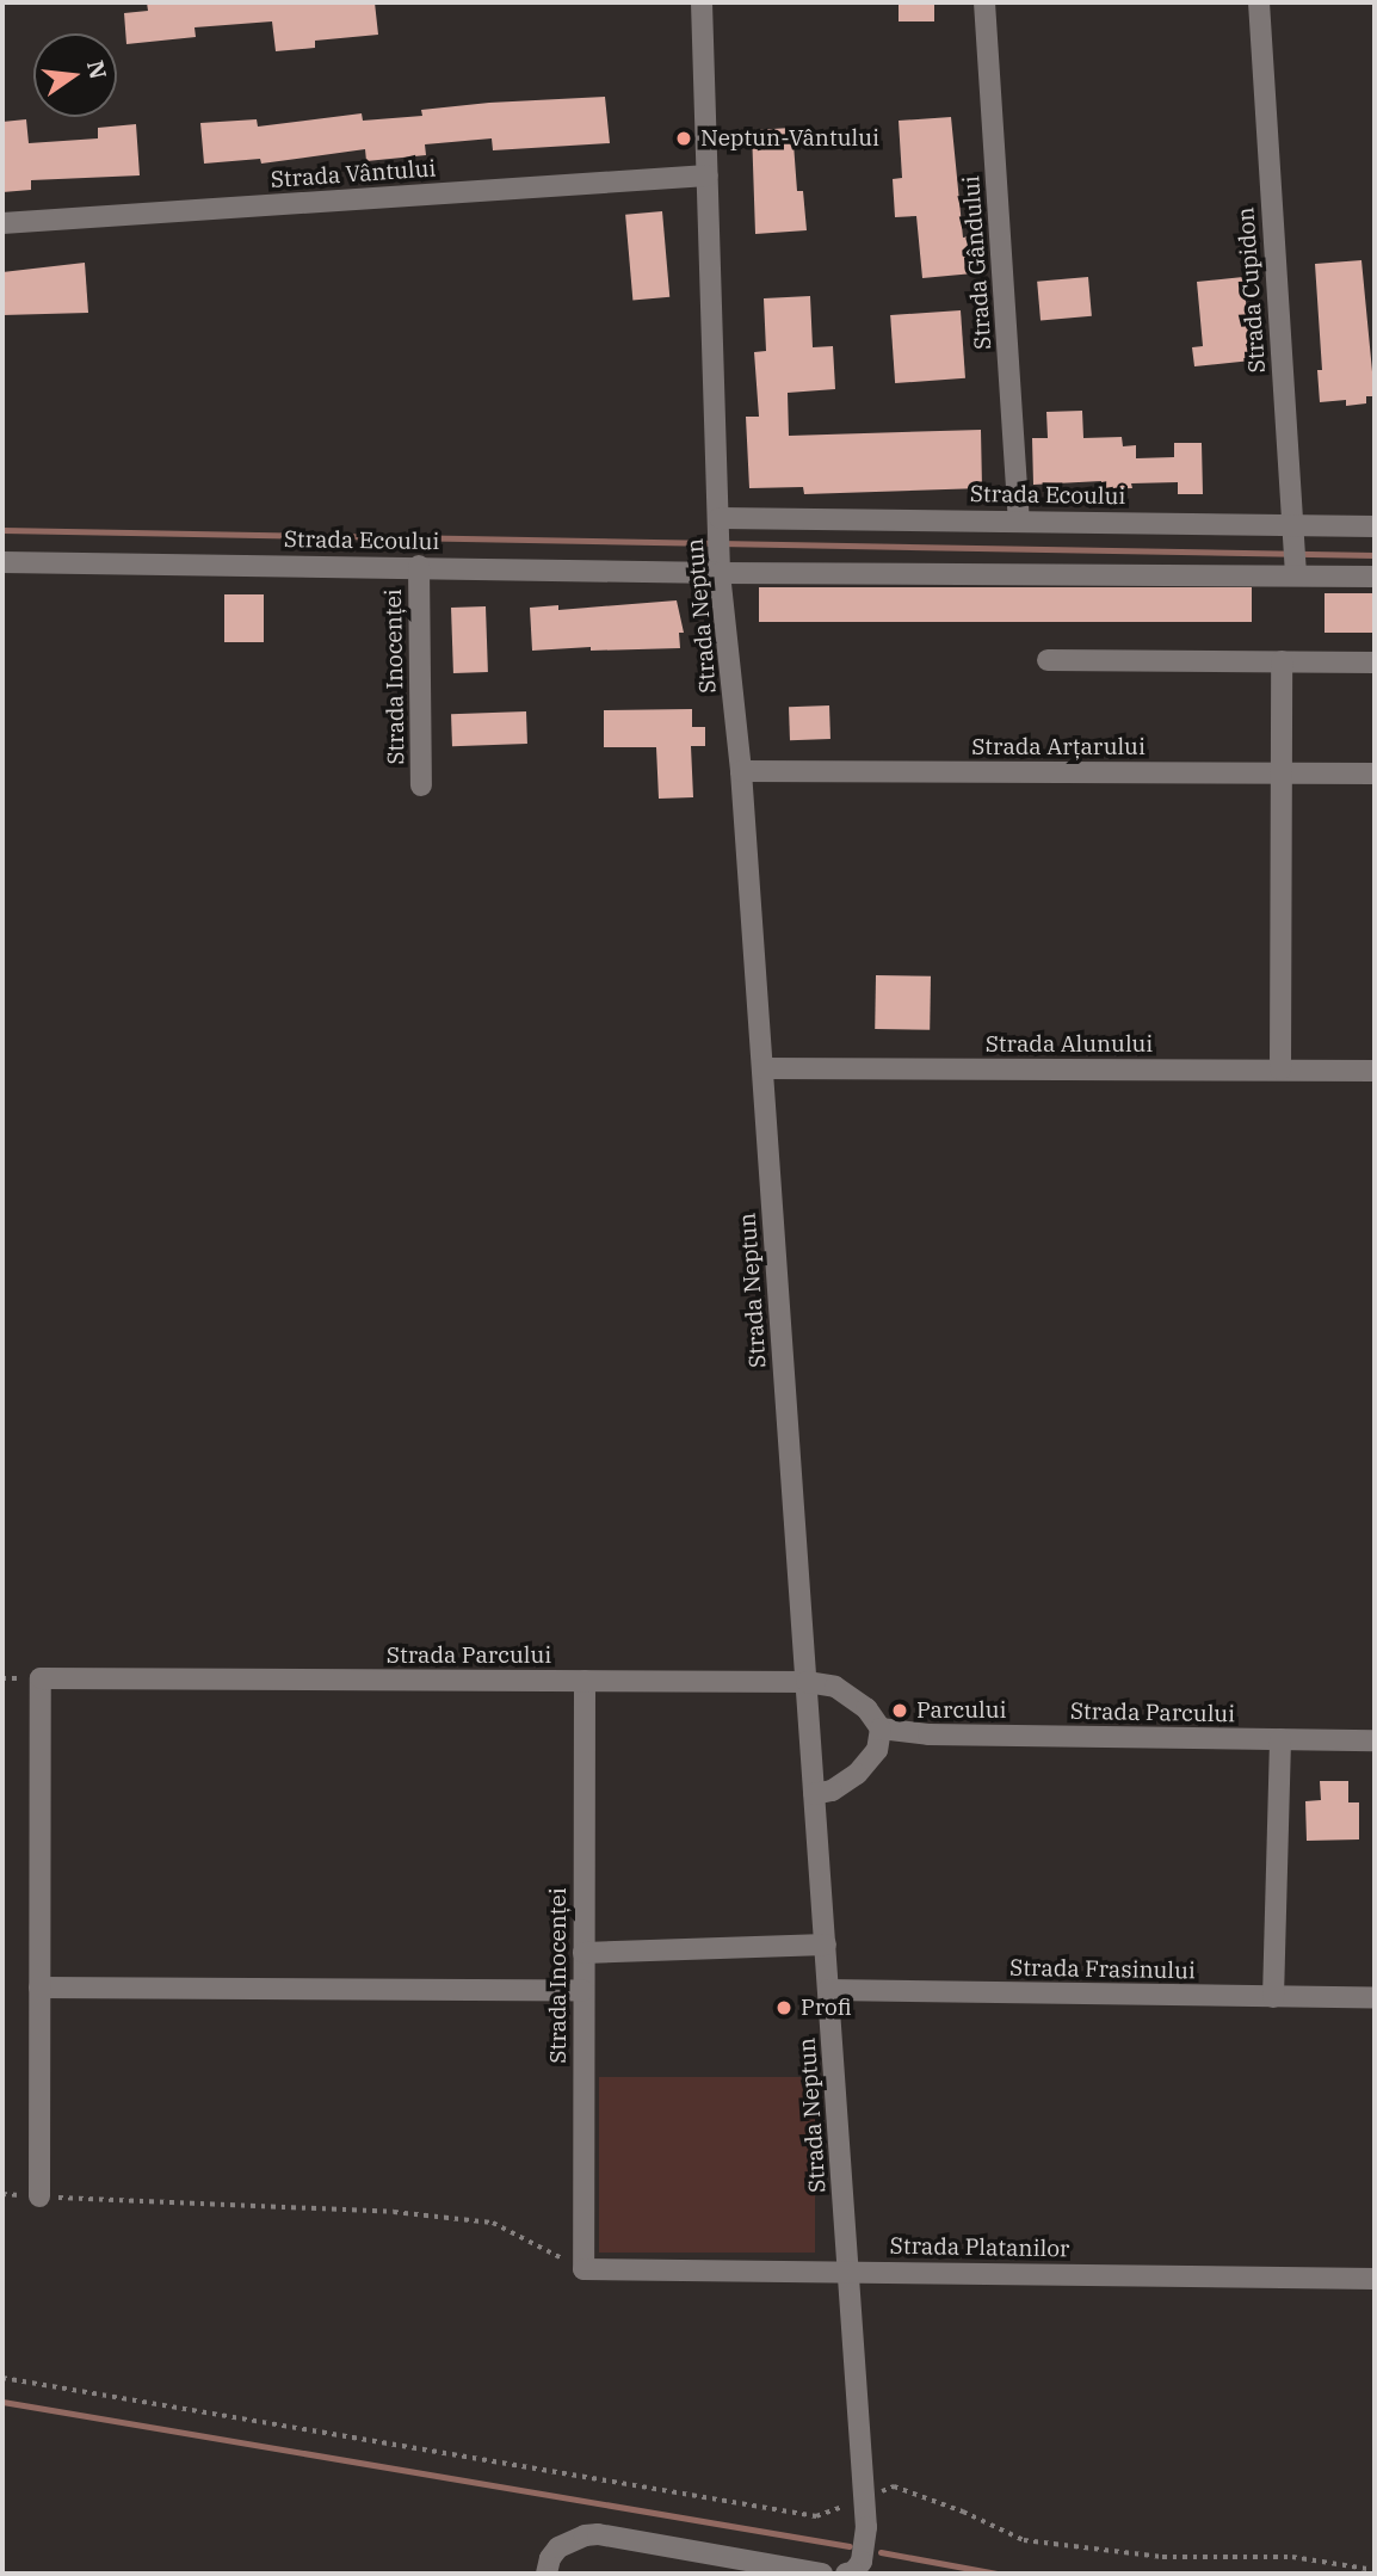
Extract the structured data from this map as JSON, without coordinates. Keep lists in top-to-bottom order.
{
  "streets": {
    "street": [
      "Strada Vântului",
      "Strada Gândului",
      "Strada Cupidon",
      "Strada Ecoului",
      "Strada Neptun",
      "Strada Inocenței",
      "Strada Arțarului",
      "Strada Alunului",
      "Strada Parcului",
      "Strada Frasinului",
      "Strada Platanilor"
    ]
  },
  "crossings": [
    ["Strada Vântului", "Strada Neptun"],
    ["Strada Gândului", "Strada Ecoului"],
    ["Strada Cupidon", "Strada Ecoului"],
    ["Strada Ecoului", "Strada Neptun"],
    ["Strada Ecoului", "Strada Inocenței"],
    ["Strada Neptun", "Strada Arțarului"],
    ["Strada Neptun", "Strada Alunului"],
    ["Strada Neptun", "Strada Parcului"],
    ["Strada Neptun", "Strada Frasinului"],
    ["Strada Neptun", "Strada Platanilor"],
    ["Strada Inocenței", "Strada Parcului"],
    ["Strada Inocenței", "Strada Platanilor"]
  ],
  "places": ["Neptun-Vântului", "Parcului", "Profi"],
  "north": "right"
}
